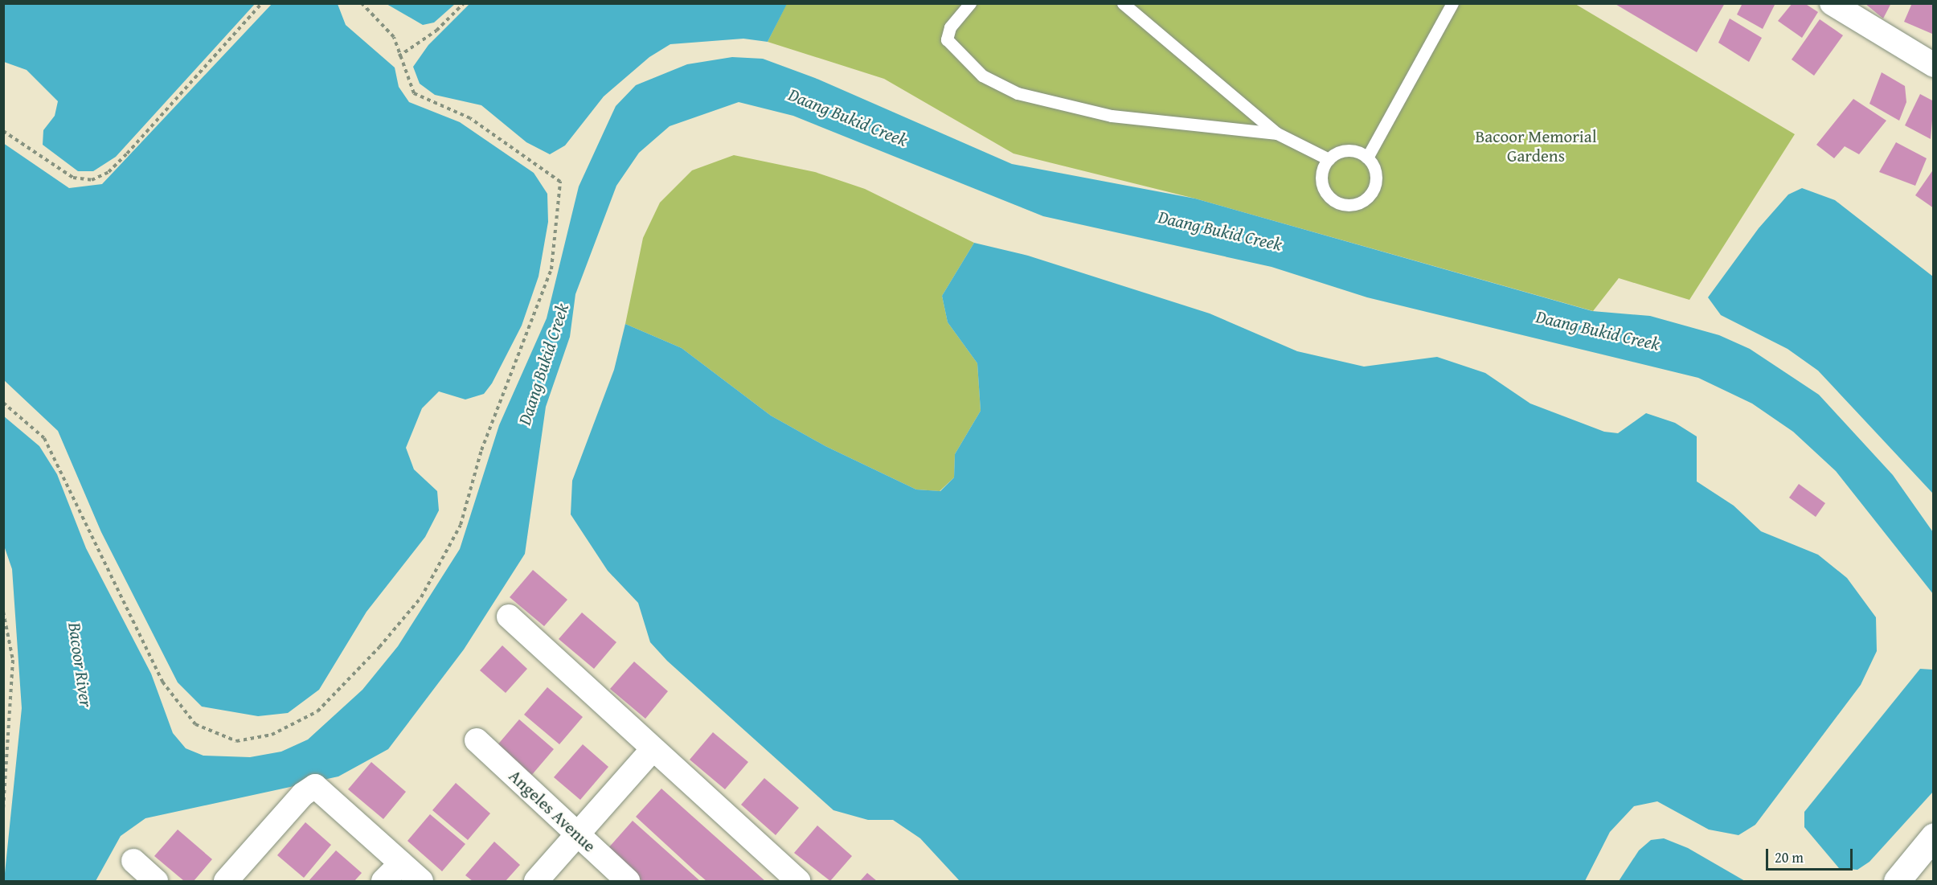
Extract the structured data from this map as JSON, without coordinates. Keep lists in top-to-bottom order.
{
  "streets": {
    "street": ["Angeles Avenue"]
  },
  "water": ["Daang Bukid Creek", "Bacoor River"],
  "parks": ["Bacoor Memorial Gardens"],
  "scale_bar": "20 m"
}
